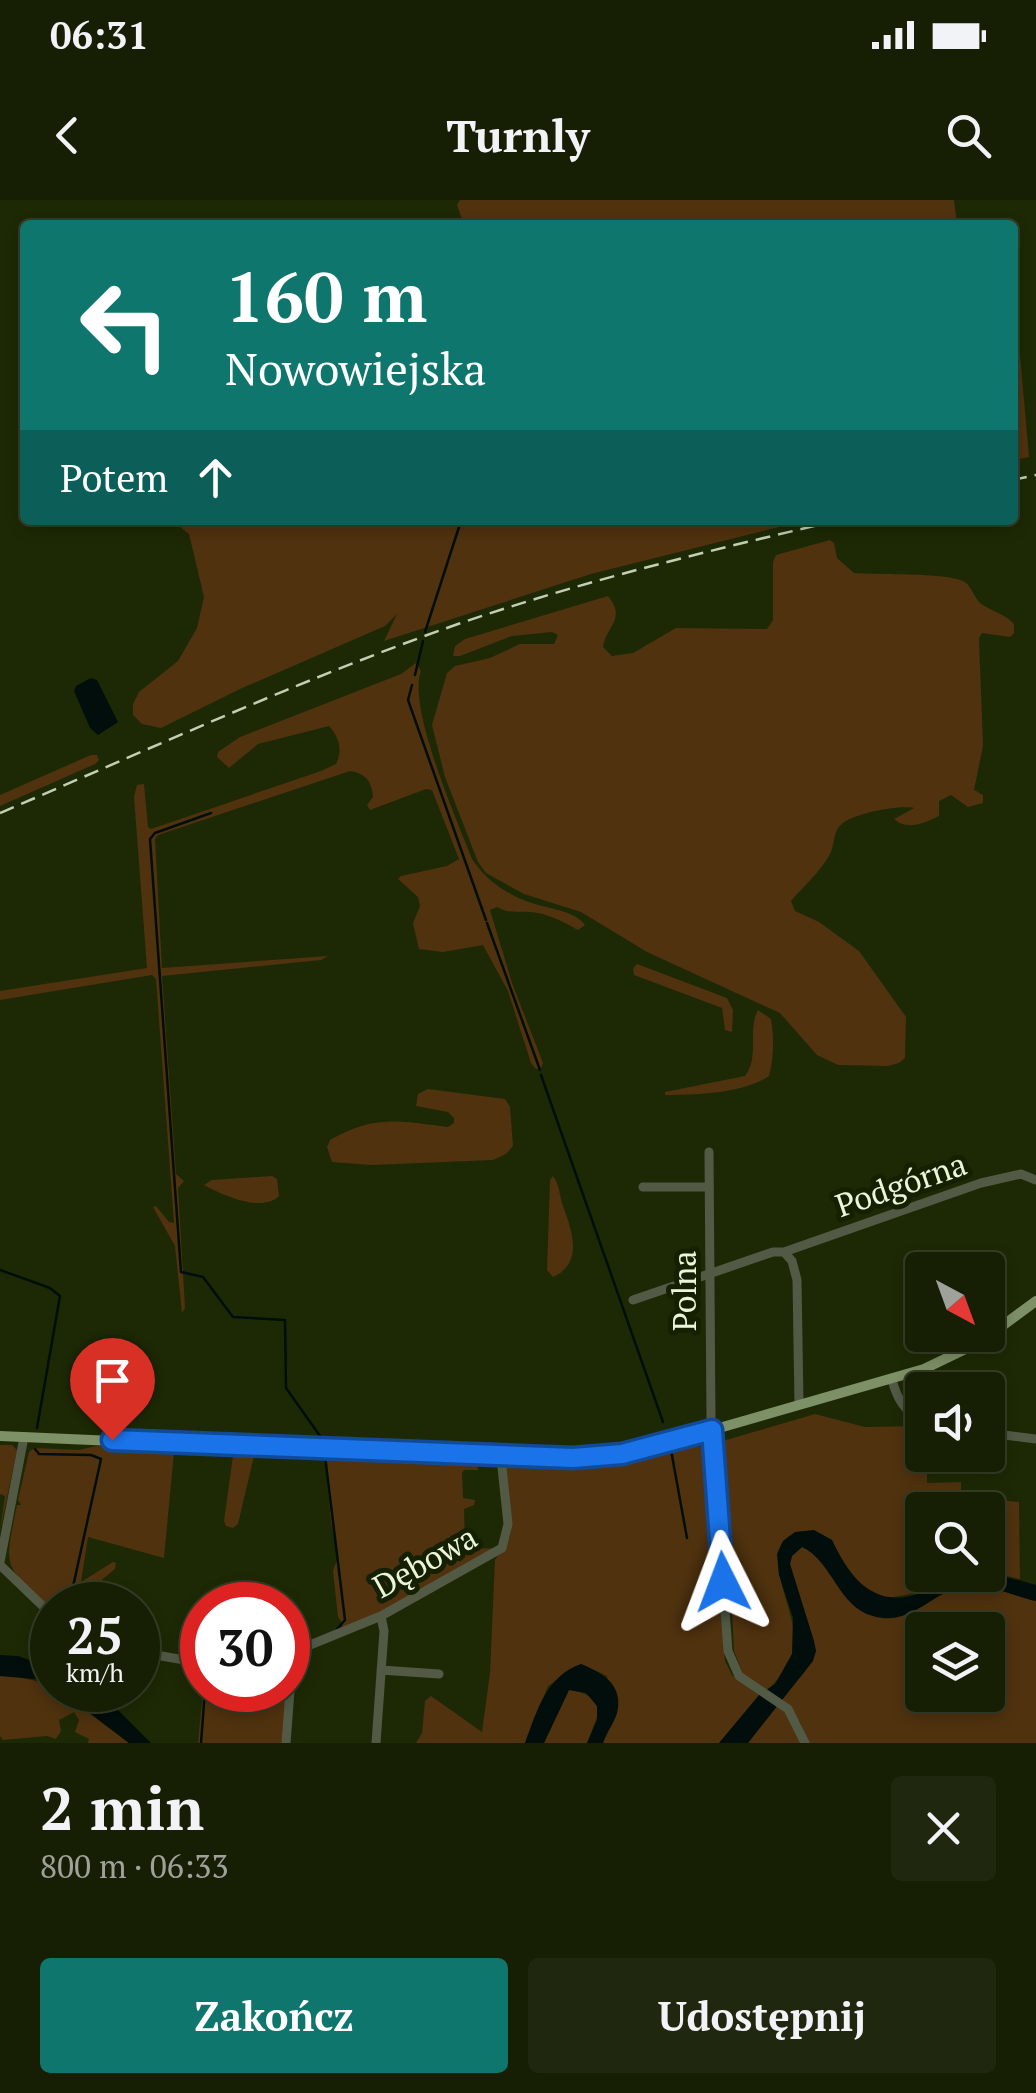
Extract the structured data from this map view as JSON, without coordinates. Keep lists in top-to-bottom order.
{
  "streets": {
    "street": ["Podgórna", "Polna", "Dębowa"]
  },
  "crossings": [
    ["Podgórna", "Polna"]
  ],
  "north": "bottom right",
  "page": {
    "status": "06:31",
    "header": "Turnly",
    "turn": ["160 m", "Nowowiejska"],
    "then": "Potem",
    "speed": "25 km/h",
    "limit": "30",
    "heading": ["2 min", "800 m · 06:33"],
    "buttons": ["Zakończ", "Udostępnij"]
  }
}
